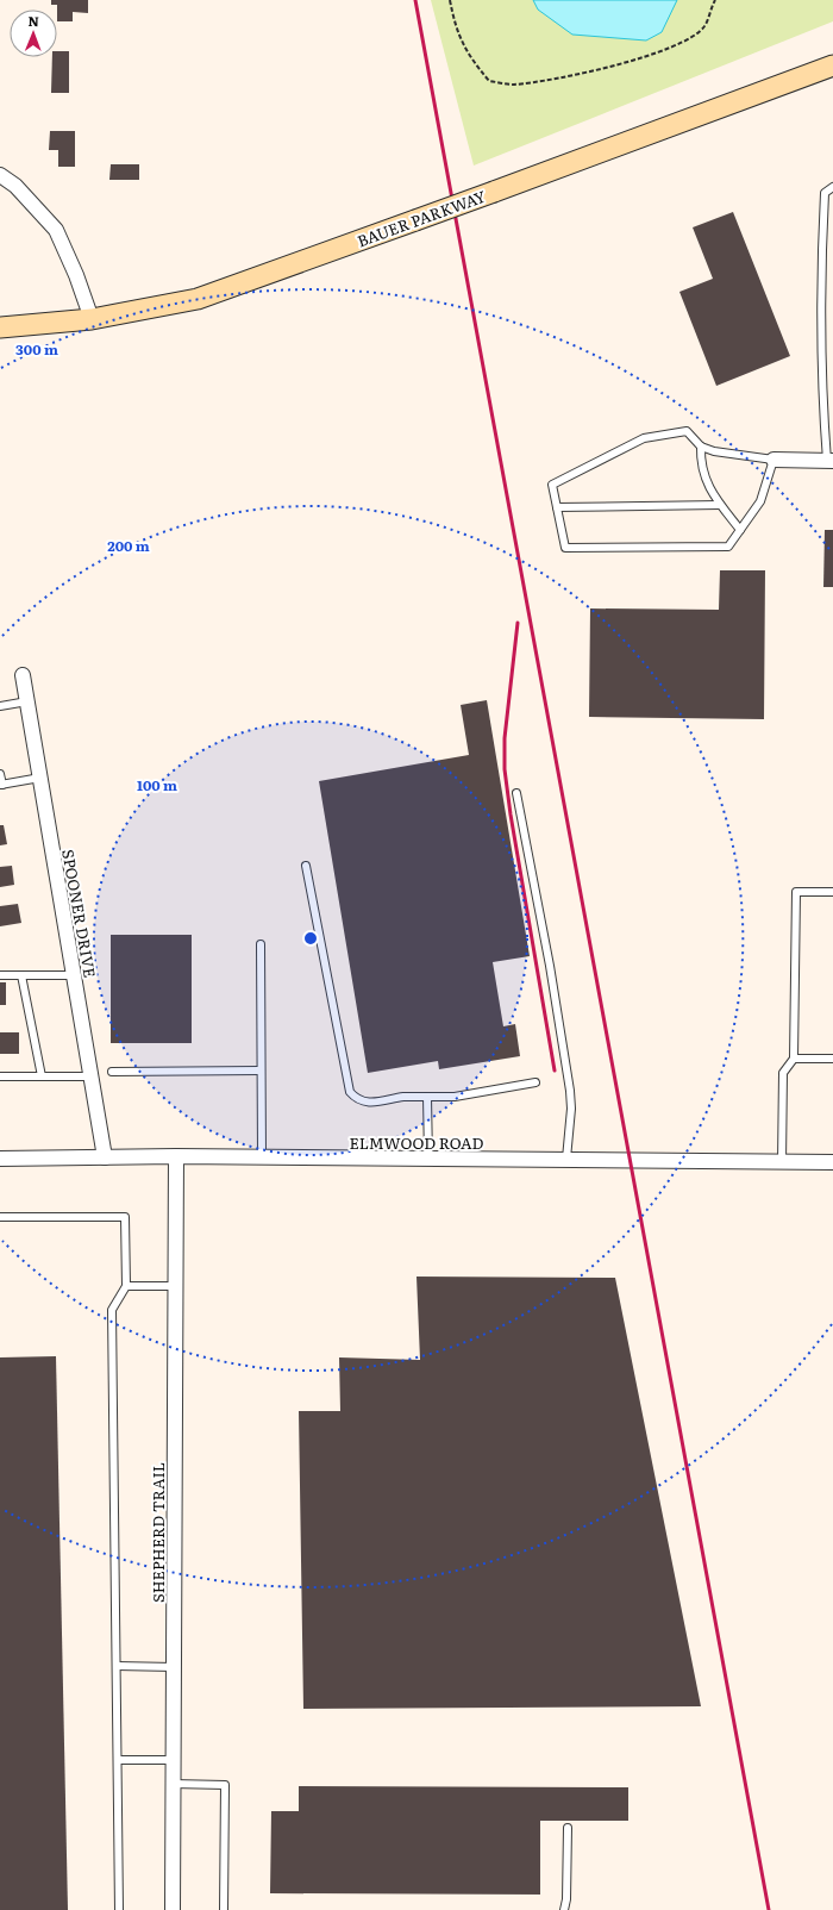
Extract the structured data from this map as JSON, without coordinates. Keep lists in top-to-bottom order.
{
  "streets": {
    "main road": ["BAUER PARKWAY"],
    "street": ["SPOONER DRIVE", "ELMWOOD ROAD", "SHEPHERD TRAIL"]
  },
  "crossings": [
    ["SPOONER DRIVE", "ELMWOOD ROAD"],
    ["ELMWOOD ROAD", "SHEPHERD TRAIL"]
  ],
  "north": "top",
  "rings": ["300 m", "200 m", "100 m"]
}
